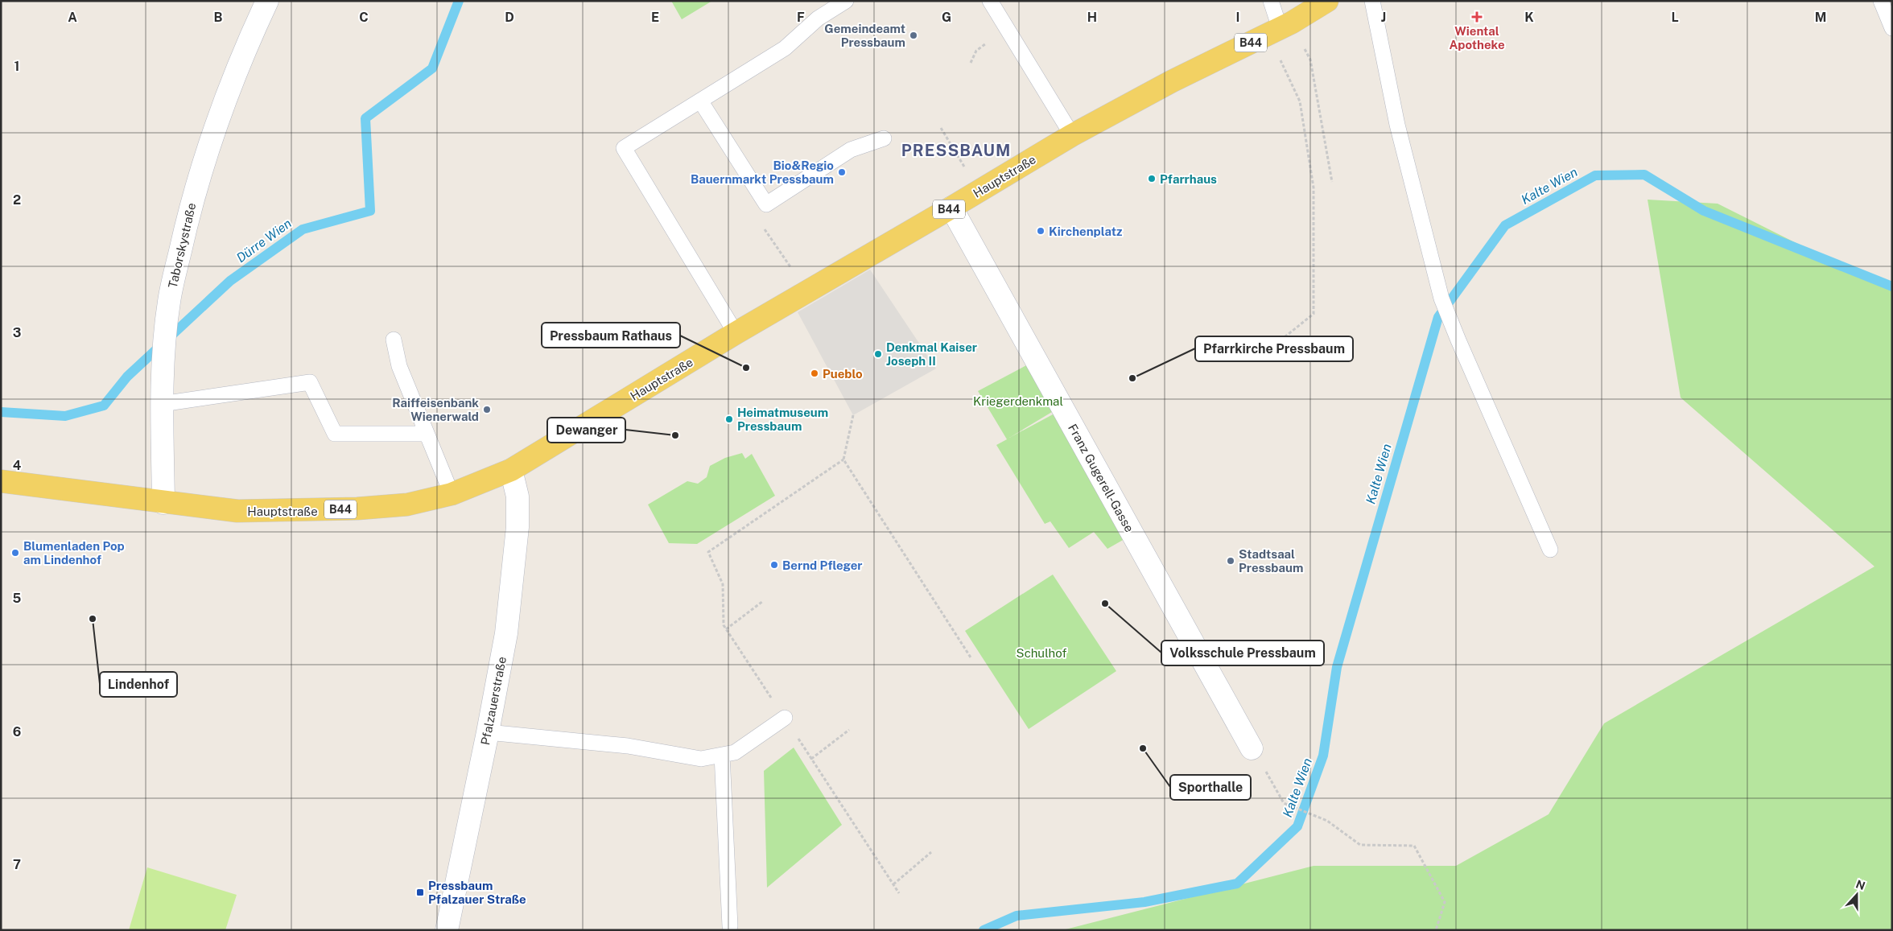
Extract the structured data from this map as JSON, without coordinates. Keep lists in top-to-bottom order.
{
  "streets": {
    "main road": ["B44", "Hauptstraße"],
    "street": ["Taborskystraße", "Franz Gugerell-Gasse", "Pfalzauerstraße"]
  },
  "crossings": [
    ["Hauptstraße", "Taborskystraße"],
    ["Hauptstraße", "Franz Gugerell-Gasse"],
    ["Hauptstraße", "Pfalzauerstraße"]
  ],
  "districts": ["PRESSBAUM"],
  "water": ["Kalte Wien", "Dürre Wien"],
  "parks": ["Kriegerdenkmal", "Schulhof"],
  "places": {
    "health": ["Wiental Apotheke"],
    "other": [
      "Gemeindeamt Pressbaum",
      "Bio&Regio Bauernmarkt Pressbaum",
      "Pfarrhaus",
      "Kirchenplatz",
      "Denkmal Kaiser Joseph II",
      "Pressbaum Rathaus",
      "Pueblo",
      "Pfarrkirche Pressbaum",
      "Raiffeisenbank Wienerwald",
      "Heimatmuseum Pressbaum",
      "Dewanger",
      "Blumenladen Pop am Lindenhof",
      "Stadtsaal Pressbaum",
      "Bernd Pfleger",
      "Volksschule Pressbaum",
      "Lindenhof",
      "Sporthalle"
    ],
    "transit": ["Pressbaum Pfalzauer Straße"]
  },
  "north": "top",
  "grid": {
    "columns": [
      "A",
      "B",
      "C",
      "D",
      "E",
      "F",
      "G",
      "H",
      "I",
      "J",
      "K",
      "L",
      "M"
    ],
    "rows": [
      "1",
      "2",
      "3",
      "4",
      "5",
      "6",
      "7"
    ]
  }
}
